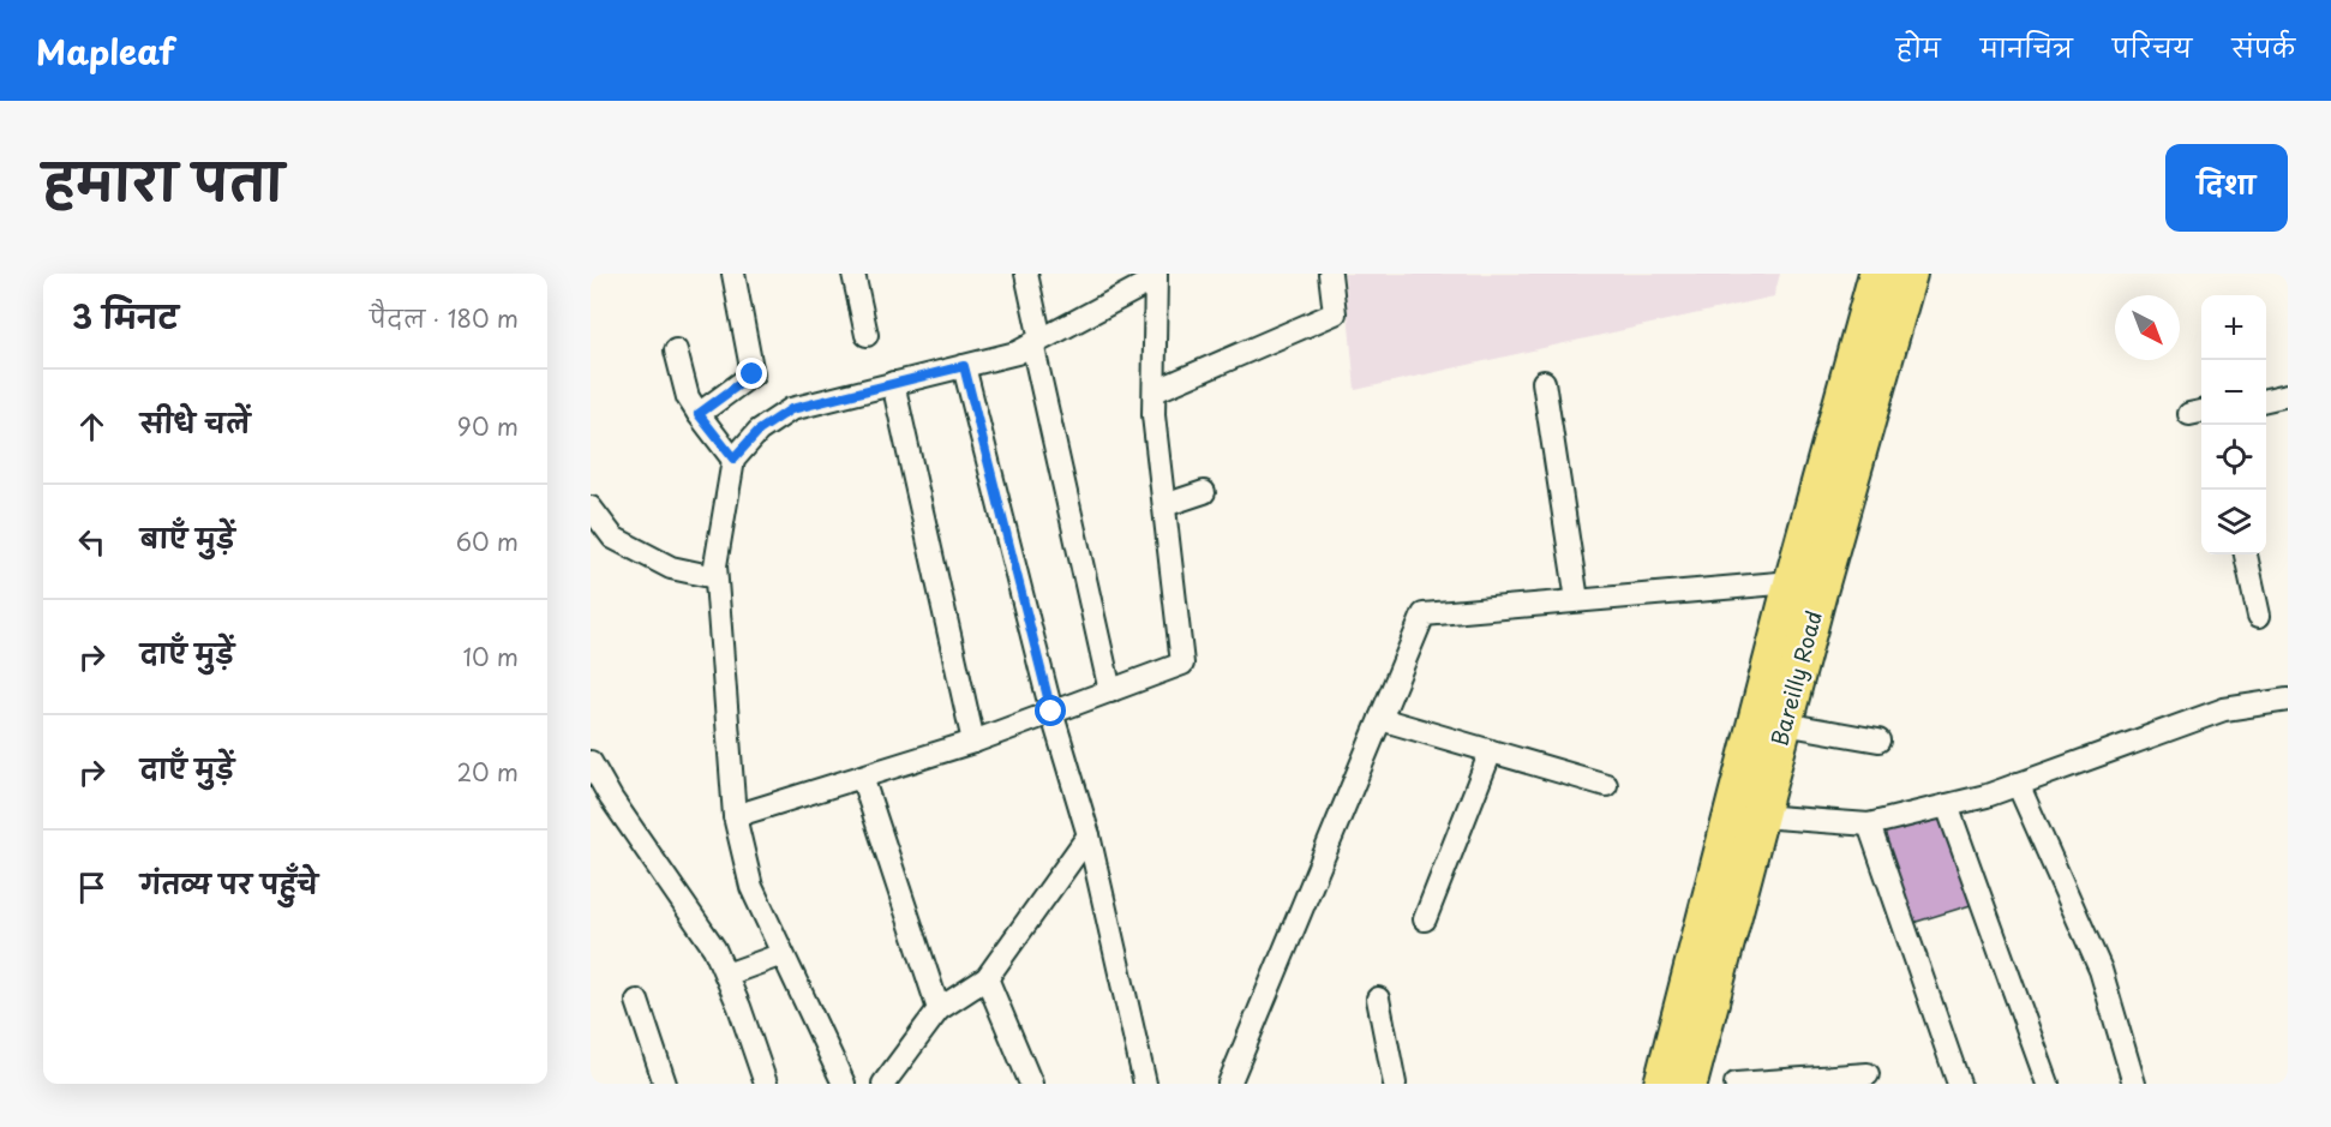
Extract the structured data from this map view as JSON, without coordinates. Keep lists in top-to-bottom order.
{
  "streets": {
    "main road": ["Bareilly Road"]
  },
  "north": "bottom right",
  "page": {
    "header": "Mapleaf",
    "nav": [
      "होम",
      "मानचित्र",
      "परिचय",
      "संपर्क"
    ],
    "title": "हमारा पता",
    "buttons": "दिशा",
    "heading": ["3 मिनट", "पैदल · 180 m"],
    "map_buttons": ["+", "−"],
    "list": [
      ["सीधे चलें", "90 m"],
      ["बाएँ मुड़ें", "60 m"],
      ["दाएँ मुड़ें", "10 m"],
      ["दाएँ मुड़ें", "20 m"],
      "गंतव्य पर पहुँचे"
    ]
  }
}
